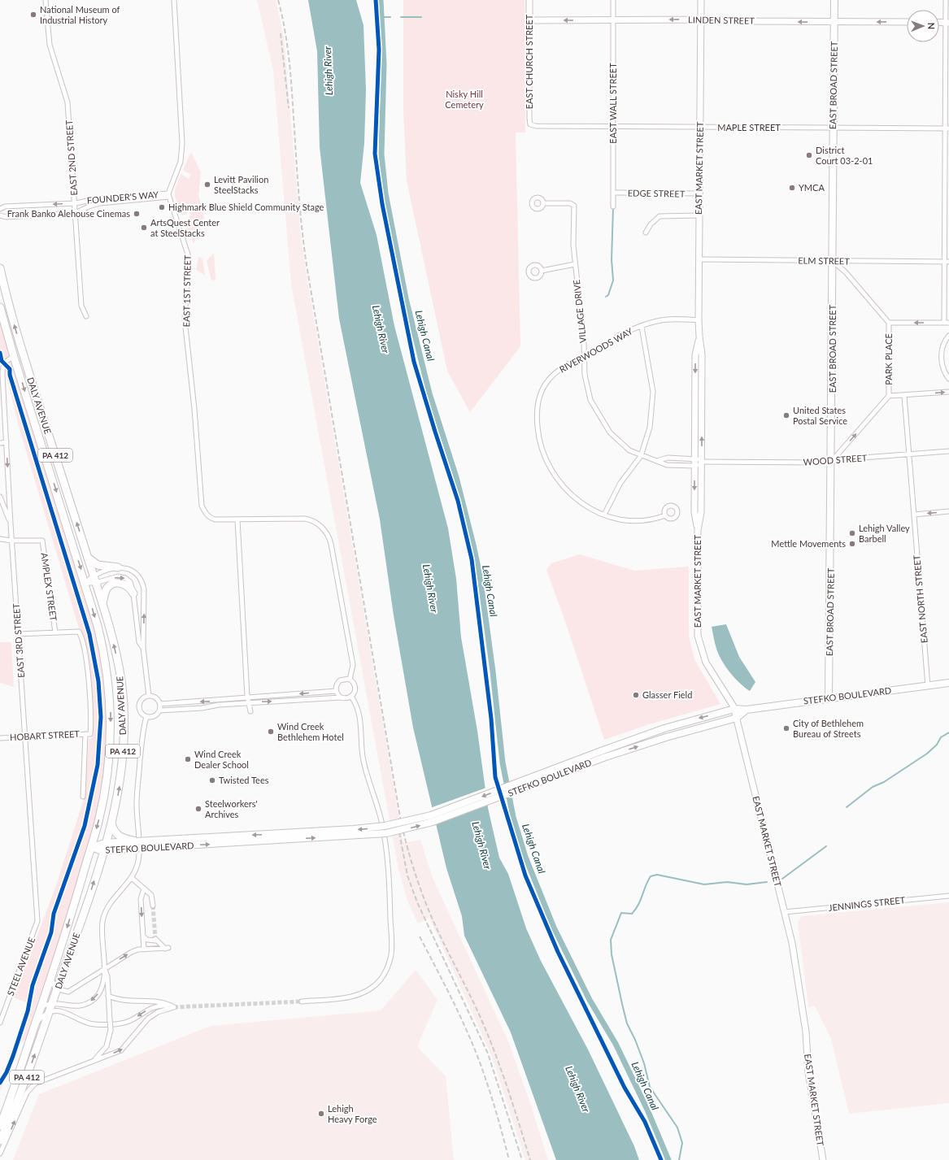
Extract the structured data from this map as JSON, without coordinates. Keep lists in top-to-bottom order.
{
  "streets": {
    "highway": ["DALY AVENUE", "PA 412"],
    "main road": ["EAST BROAD STREET", "STEFKO BOULEVARD"],
    "street": [
      "LINDEN STREET",
      "EAST CHURCH STREET",
      "EAST WALL STREET",
      "MAPLE STREET",
      "EAST 2ND STREET",
      "EAST MARKET STREET",
      "EDGE STREET",
      "FOUNDER'S WAY",
      "ELM STREET",
      "EAST 1ST STREET",
      "VILLAGE DRIVE",
      "RIVERWOODS WAY",
      "PARK PLACE",
      "WOOD STREET",
      "AMPLEX STREET",
      "EAST NORTH STREET",
      "EAST 3RD STREET",
      "HOBART STREET",
      "JENNINGS STREET",
      "STEEL AVENUE"
    ]
  },
  "crossings": [
    ["LINDEN STREET", "EAST CHURCH STREET"],
    ["LINDEN STREET", "EAST BROAD STREET"],
    ["LINDEN STREET", "EAST WALL STREET"],
    ["LINDEN STREET", "EAST MARKET STREET"],
    ["EAST CHURCH STREET", "MAPLE STREET"],
    ["EAST BROAD STREET", "MAPLE STREET"],
    ["EAST BROAD STREET", "ELM STREET"],
    ["EAST BROAD STREET", "WOOD STREET"],
    ["EAST BROAD STREET", "STEFKO BOULEVARD"],
    ["EAST WALL STREET", "MAPLE STREET"],
    ["EAST WALL STREET", "EDGE STREET"],
    ["MAPLE STREET", "EAST MARKET STREET"],
    ["EAST 2ND STREET", "FOUNDER'S WAY"],
    ["EAST MARKET STREET", "EDGE STREET"],
    ["EAST MARKET STREET", "ELM STREET"],
    ["EAST MARKET STREET", "VILLAGE DRIVE"],
    ["EAST MARKET STREET", "RIVERWOODS WAY"],
    ["EAST MARKET STREET", "WOOD STREET"],
    ["EAST MARKET STREET", "STEFKO BOULEVARD"],
    ["EAST MARKET STREET", "JENNINGS STREET"],
    ["FOUNDER'S WAY", "EAST 1ST STREET"],
    ["VILLAGE DRIVE", "RIVERWOODS WAY"],
    ["DALY AVENUE", "EAST 3RD STREET"],
    ["DALY AVENUE", "STEFKO BOULEVARD"],
    ["WOOD STREET", "EAST NORTH STREET"],
    ["AMPLEX STREET", "EAST 3RD STREET"],
    ["AMPLEX STREET", "HOBART STREET"],
    ["EAST NORTH STREET", "STEFKO BOULEVARD"],
    ["EAST 3RD STREET", "HOBART STREET"],
    ["EAST 3RD STREET", "STEEL AVENUE"]
  ],
  "one_way": ["LINDEN STREET"],
  "water": ["Lehigh River", "Lehigh Canal"],
  "parks": ["Nisky Hill Cemetery"],
  "places": [
    "National Museum of Industrial History",
    "District Court 03-2-01",
    "Levitt Pavilion SteelStacks",
    "YMCA",
    "Highmark Blue Shield Community Stage",
    "Frank Banko Alehouse Cinemas",
    "ArtsQuest Center at SteelStacks",
    "United States Postal Service",
    "Lehigh Valley Barbell",
    "Mettle Movements",
    "Glasser Field",
    "City of Bethlehem Bureau of Streets",
    "Wind Creek Bethlehem Hotel",
    "Wind Creek Dealer School",
    "Twisted Tees",
    "Steelworkers' Archives",
    "Lehigh Heavy Forge"
  ],
  "north": "right"
}
